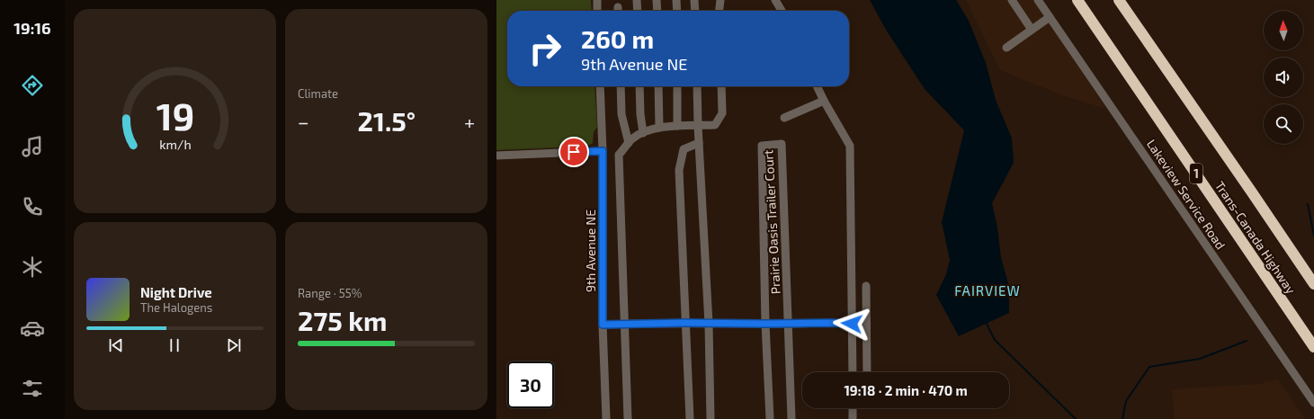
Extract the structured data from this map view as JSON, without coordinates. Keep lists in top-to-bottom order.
{
  "streets": {
    "highway": ["1", "Trans-Canada Highway"],
    "street": ["Lakeview Service Road", "Prairie Oasis Trailer Court", "9th Avenue NE"]
  },
  "districts": ["FAIRVIEW"],
  "north": "top",
  "page": {
    "tabs": "19:16",
    "tile": [
      "Climate",
      ["Range · 55%", "275 km"]
    ],
    "turn": ["260 m", "9th Avenue NE"],
    "heat": ["−", "21.5°", "+"],
    "song": ["Night Drive", "The Halogens"],
    "limit": "30",
    "trip": "19:18 · 2 min · 470 m",
    "gauge": ["19", "km/h"]
  }
}
